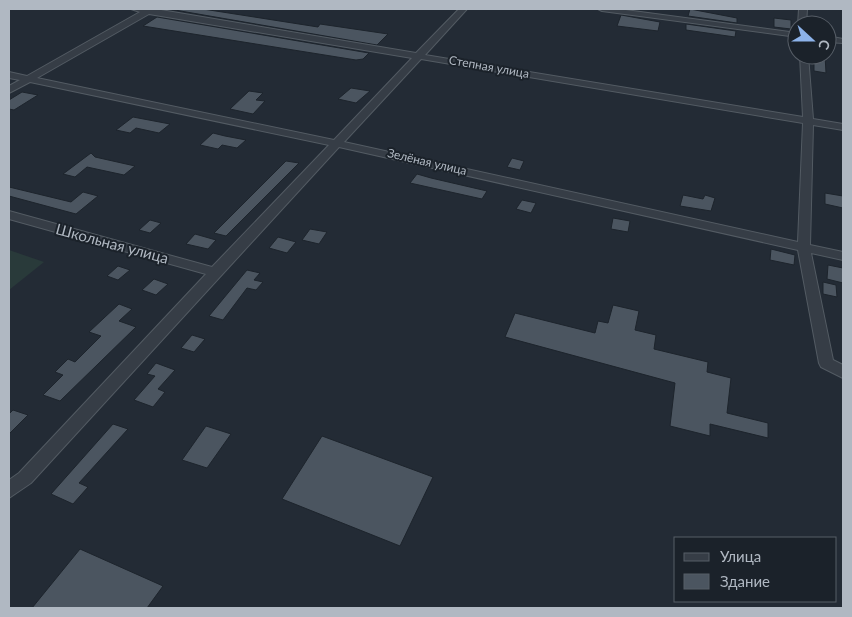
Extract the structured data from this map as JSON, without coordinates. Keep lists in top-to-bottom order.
{
  "streets": {
    "street": ["Степная улица", "Зелёная улица", "Школьная улица"]
  },
  "legend": ["Улица", "Здание"],
  "north": "right"
}
